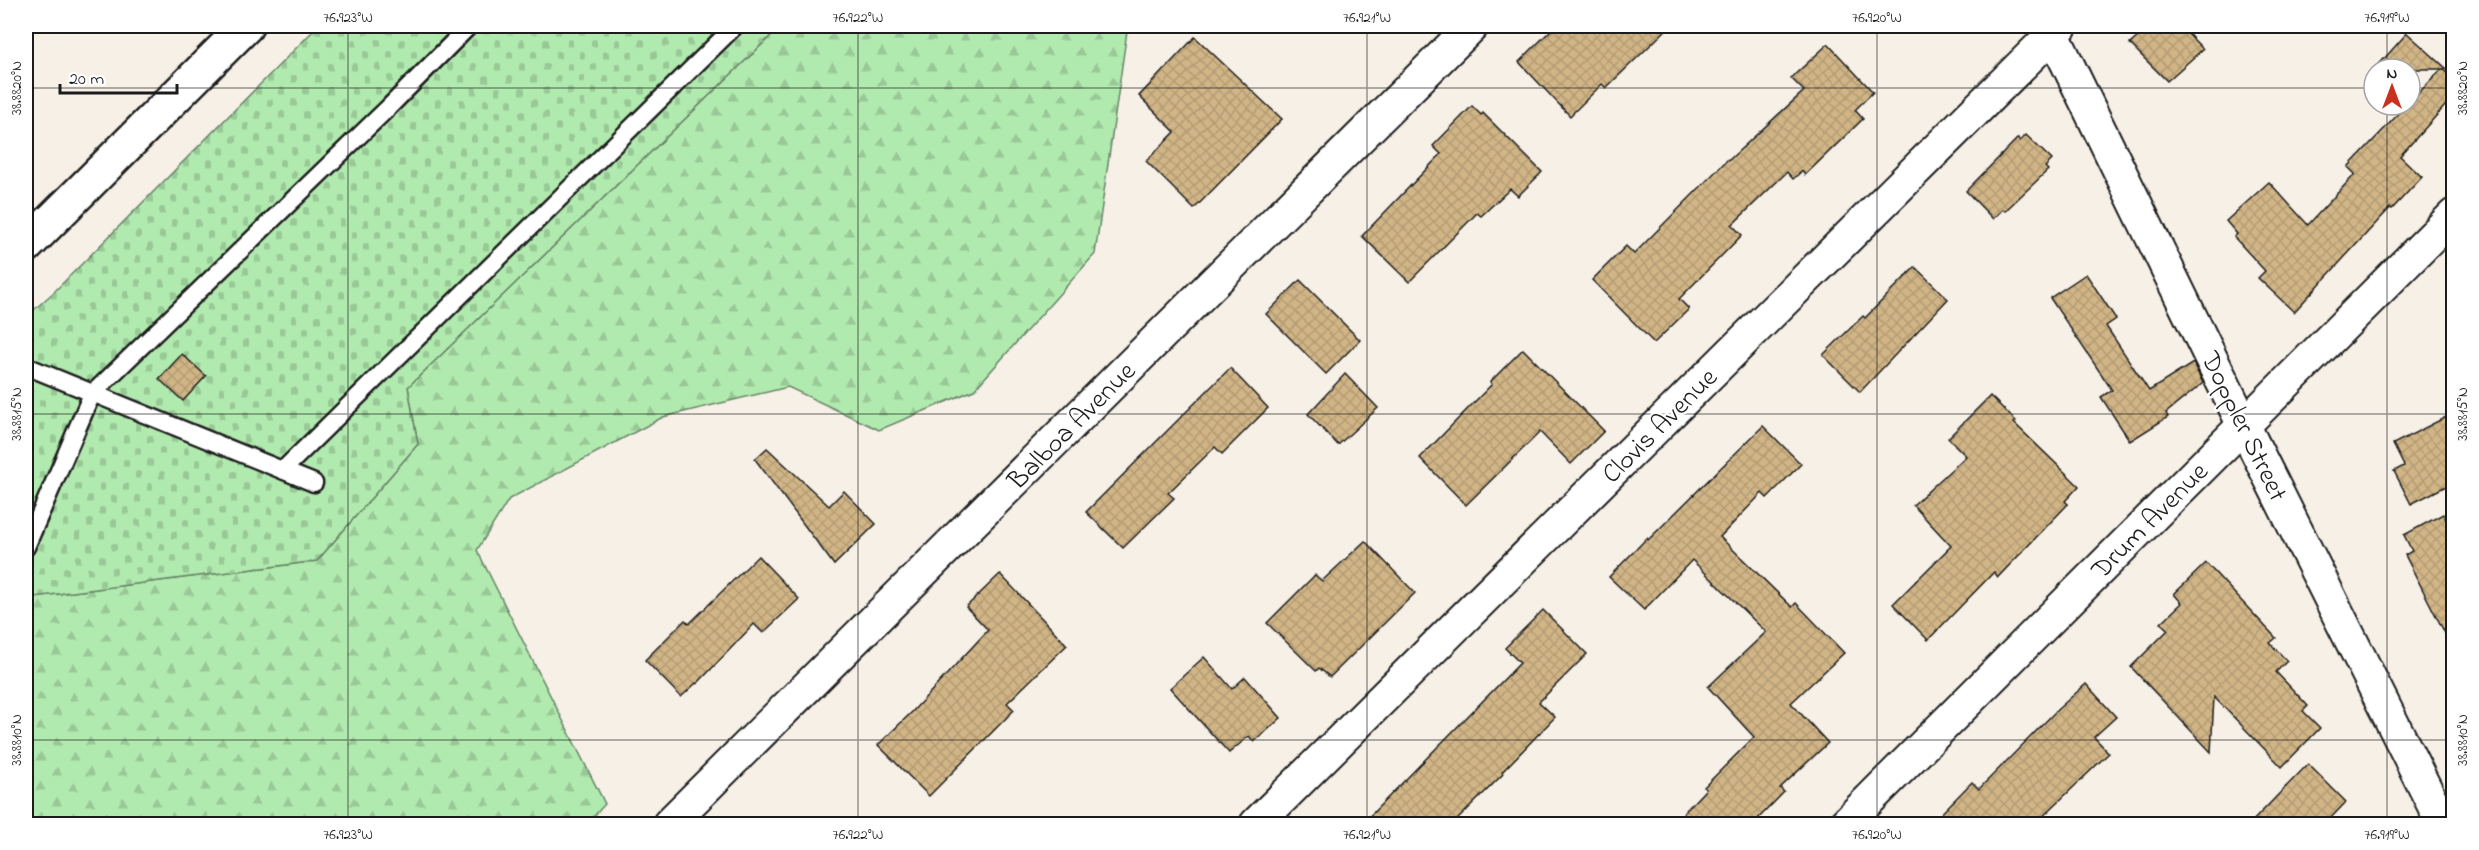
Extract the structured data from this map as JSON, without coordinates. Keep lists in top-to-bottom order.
{
  "streets": {
    "street": [
      "Balboa Avenue",
      "Clovis Avenue",
      "Doppler Street",
      "Drum Avenue"
    ]
  },
  "crossings": [
    ["Clovis Avenue", "Doppler Street"],
    ["Doppler Street", "Drum Avenue"]
  ],
  "scale_bar": "20 m",
  "north": "top",
  "coordinates": [
    "76.923°W",
    "76.922°W",
    "76.921°W",
    "76.920°W",
    "76.919°W",
    "38.8820°N",
    "38.8815°N",
    "38.8810°N"
  ]
}
